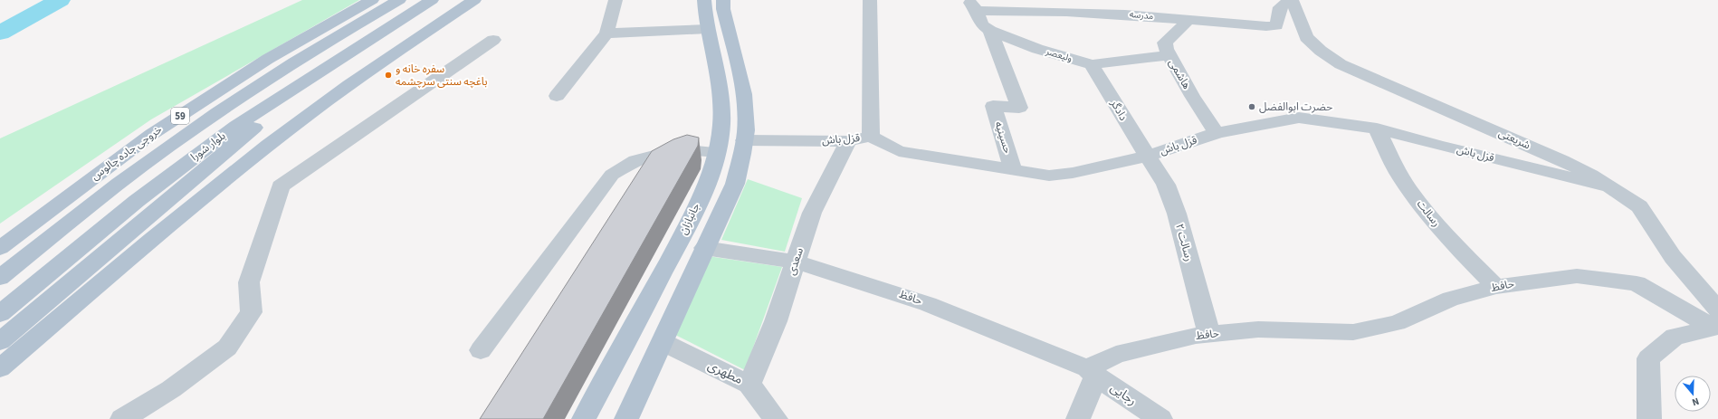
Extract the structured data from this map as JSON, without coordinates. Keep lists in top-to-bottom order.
{
  "streets": {
    "main road": [
      "59",
      "بلوار شورا",
      "خروجی جاده چالوس",
      "جانبازان"
    ],
    "street": [
      "مدرسه",
      "ولیعصر",
      "هاشمی",
      "دادگر",
      "حسینیه",
      "قزل باش",
      "شریعتی",
      "رسالت",
      "رسالت ۲",
      "سعدی",
      "حافظ",
      "مطهری",
      "رجایی"
    ]
  },
  "crossings": [
    ["مدرسه", "هاشمی"],
    ["مدرسه", "شریعتی"],
    ["ولیعصر", "هاشمی"],
    ["ولیعصر", "دادگر"],
    ["ولیعصر", "حسینیه"],
    ["هاشمی", "قزل باش"],
    ["دادگر", "قزل باش"],
    ["دادگر", "رسالت ۲"],
    ["حسینیه", "قزل باش"],
    ["قزل باش", "شریعتی"],
    ["قزل باش", "رسالت"],
    ["قزل باش", "رسالت ۲"],
    ["قزل باش", "سعدی"],
    ["شریعتی", "حافظ"],
    ["رسالت", "حافظ"],
    ["رسالت ۲", "حافظ"],
    ["سعدی", "حافظ"],
    ["سعدی", "مطهری"],
    ["حافظ", "رجایی"]
  ],
  "places": ["سفره خانه و باغچه سنتی سرچشمه", "حضرت ابوالفضل"],
  "north": "bottom"
}
